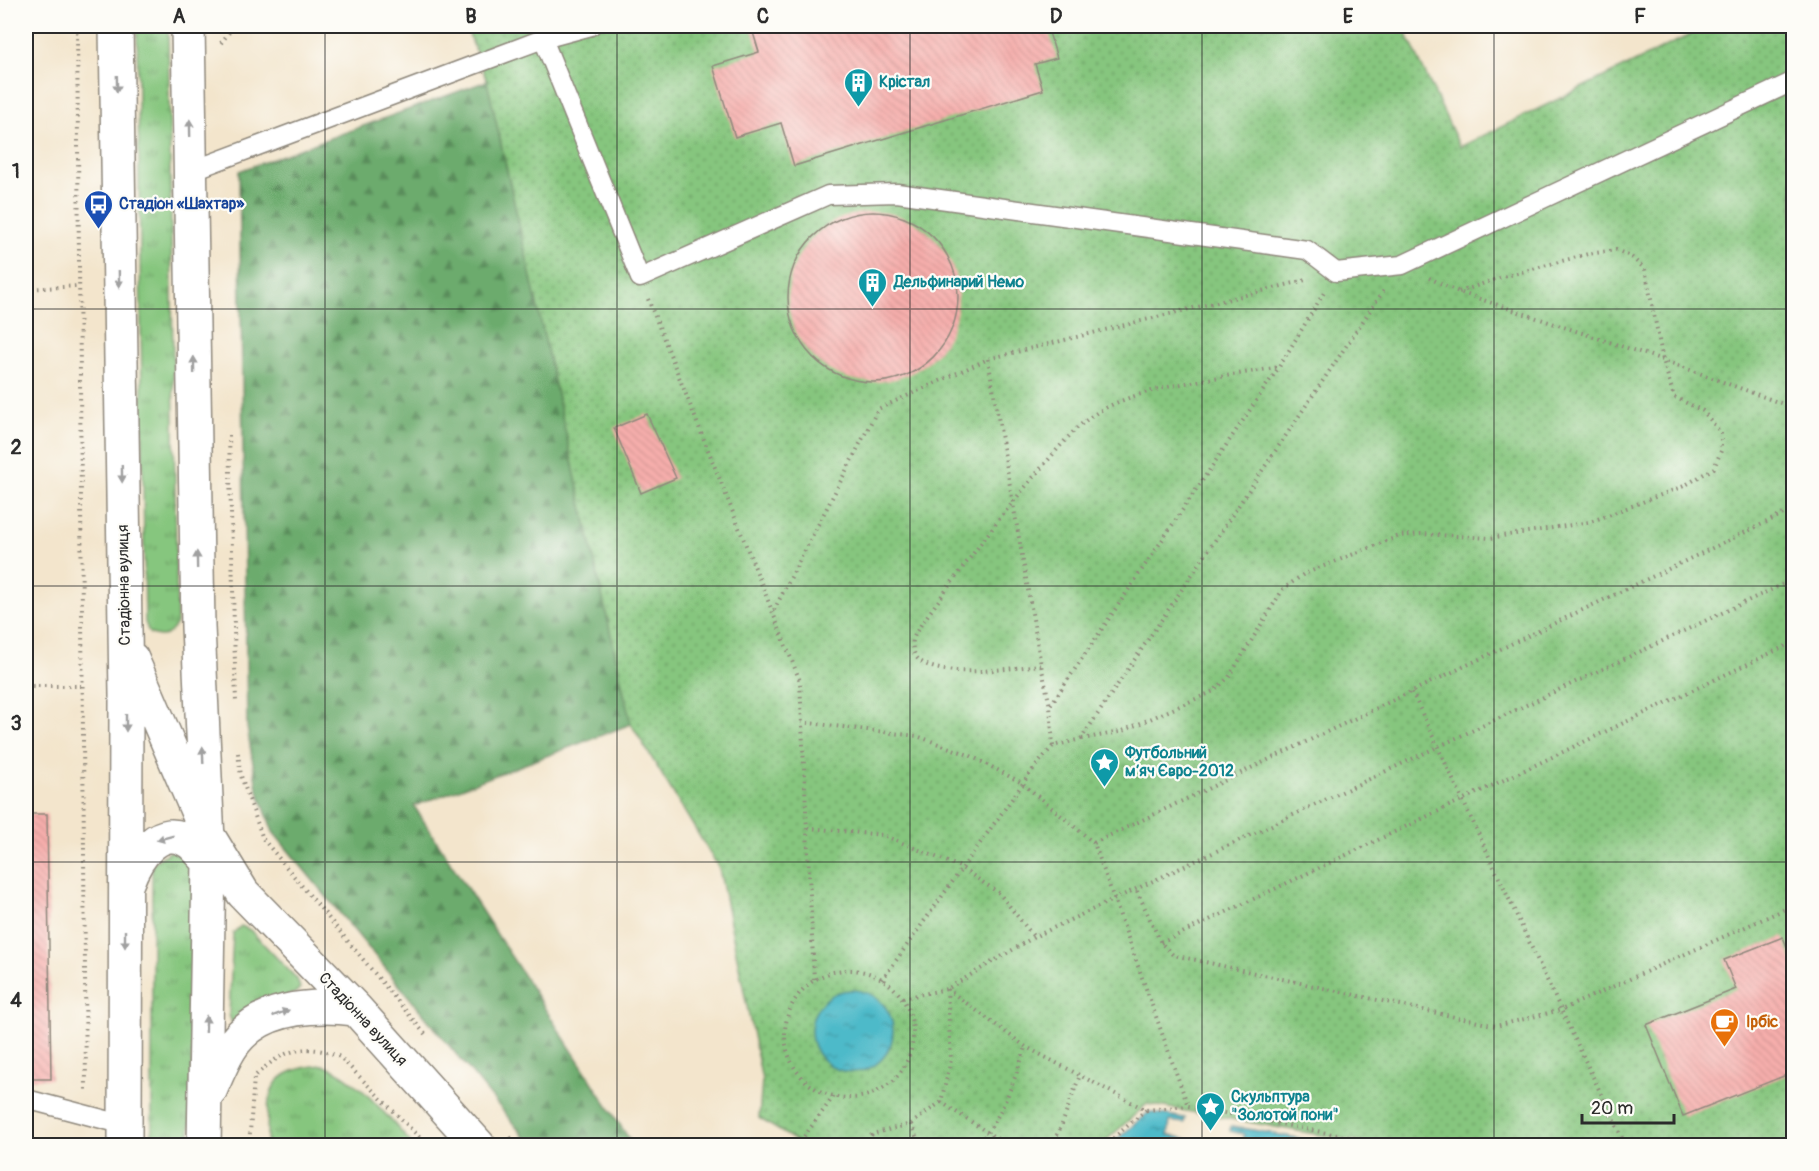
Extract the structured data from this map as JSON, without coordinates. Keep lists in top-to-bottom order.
{
  "streets": {
    "street": ["Стадіонна вулиця"]
  },
  "places": {
    "building": ["Крістал", "Дельфинарий Немо"],
    "bus stop": ["Стадіон «Шахтар»"],
    "place": ["Футбольний мʼяч Євро-2012", "Скульптура \"Золотой пони\""],
    "cafe": ["Ірбіс"]
  },
  "scale_bar": "20 m",
  "grid": {
    "columns": [
      "A",
      "B",
      "C",
      "D",
      "E",
      "F"
    ],
    "rows": [
      "1",
      "2",
      "3",
      "4"
    ]
  }
}
